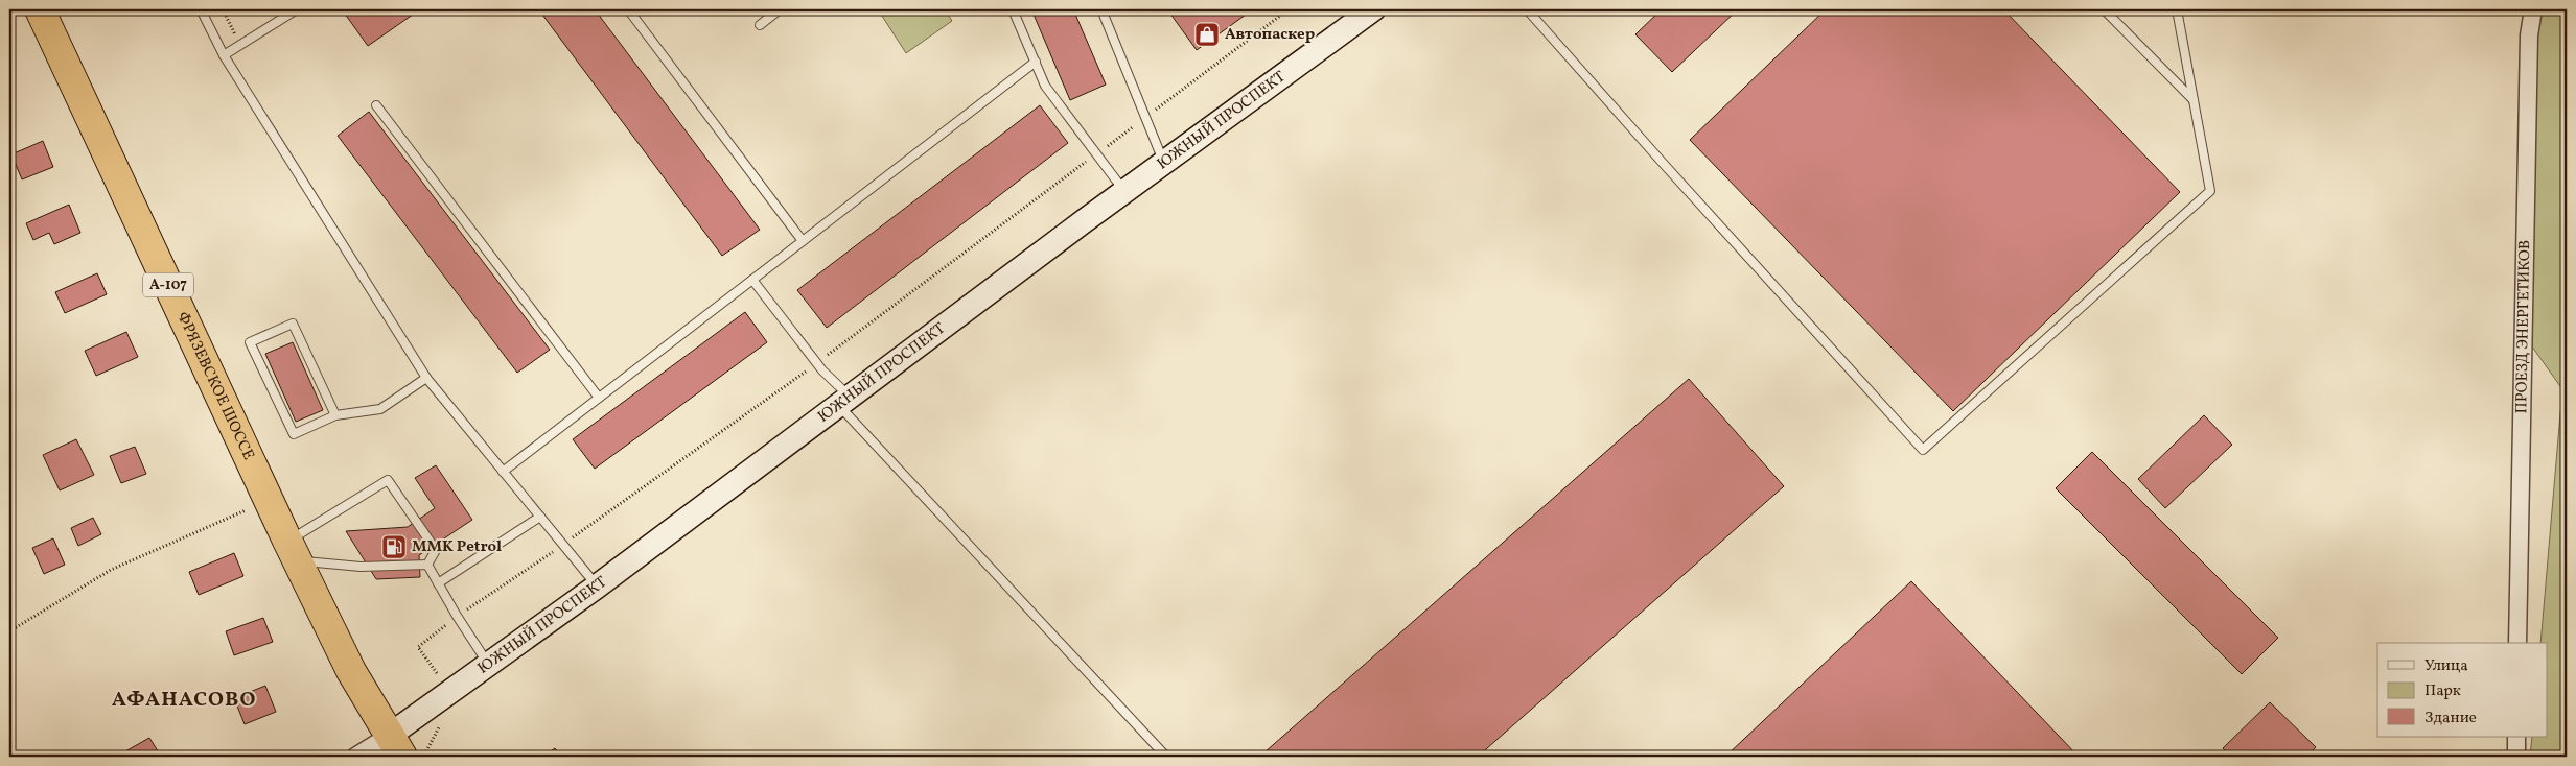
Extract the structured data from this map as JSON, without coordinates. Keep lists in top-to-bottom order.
{
  "streets": {
    "highway": ["А-107", "ФРЯЗЕВСКОЕ ШОССЕ"],
    "main road": ["ЮЖНЫЙ ПРОСПЕКТ"],
    "street": ["ПРОЕЗД ЭНЕРГЕТИКОВ"]
  },
  "crossings": [
    ["ЮЖНЫЙ ПРОСПЕКТ", "ФРЯЗЕВСКОЕ ШОССЕ"]
  ],
  "districts": ["АФАНАСОВО"],
  "places": {
    "shop": ["Автопаскер"],
    "fuel station": ["MMK Petrol"]
  },
  "legend": ["Улица", "Парк", "Здание"]
}
